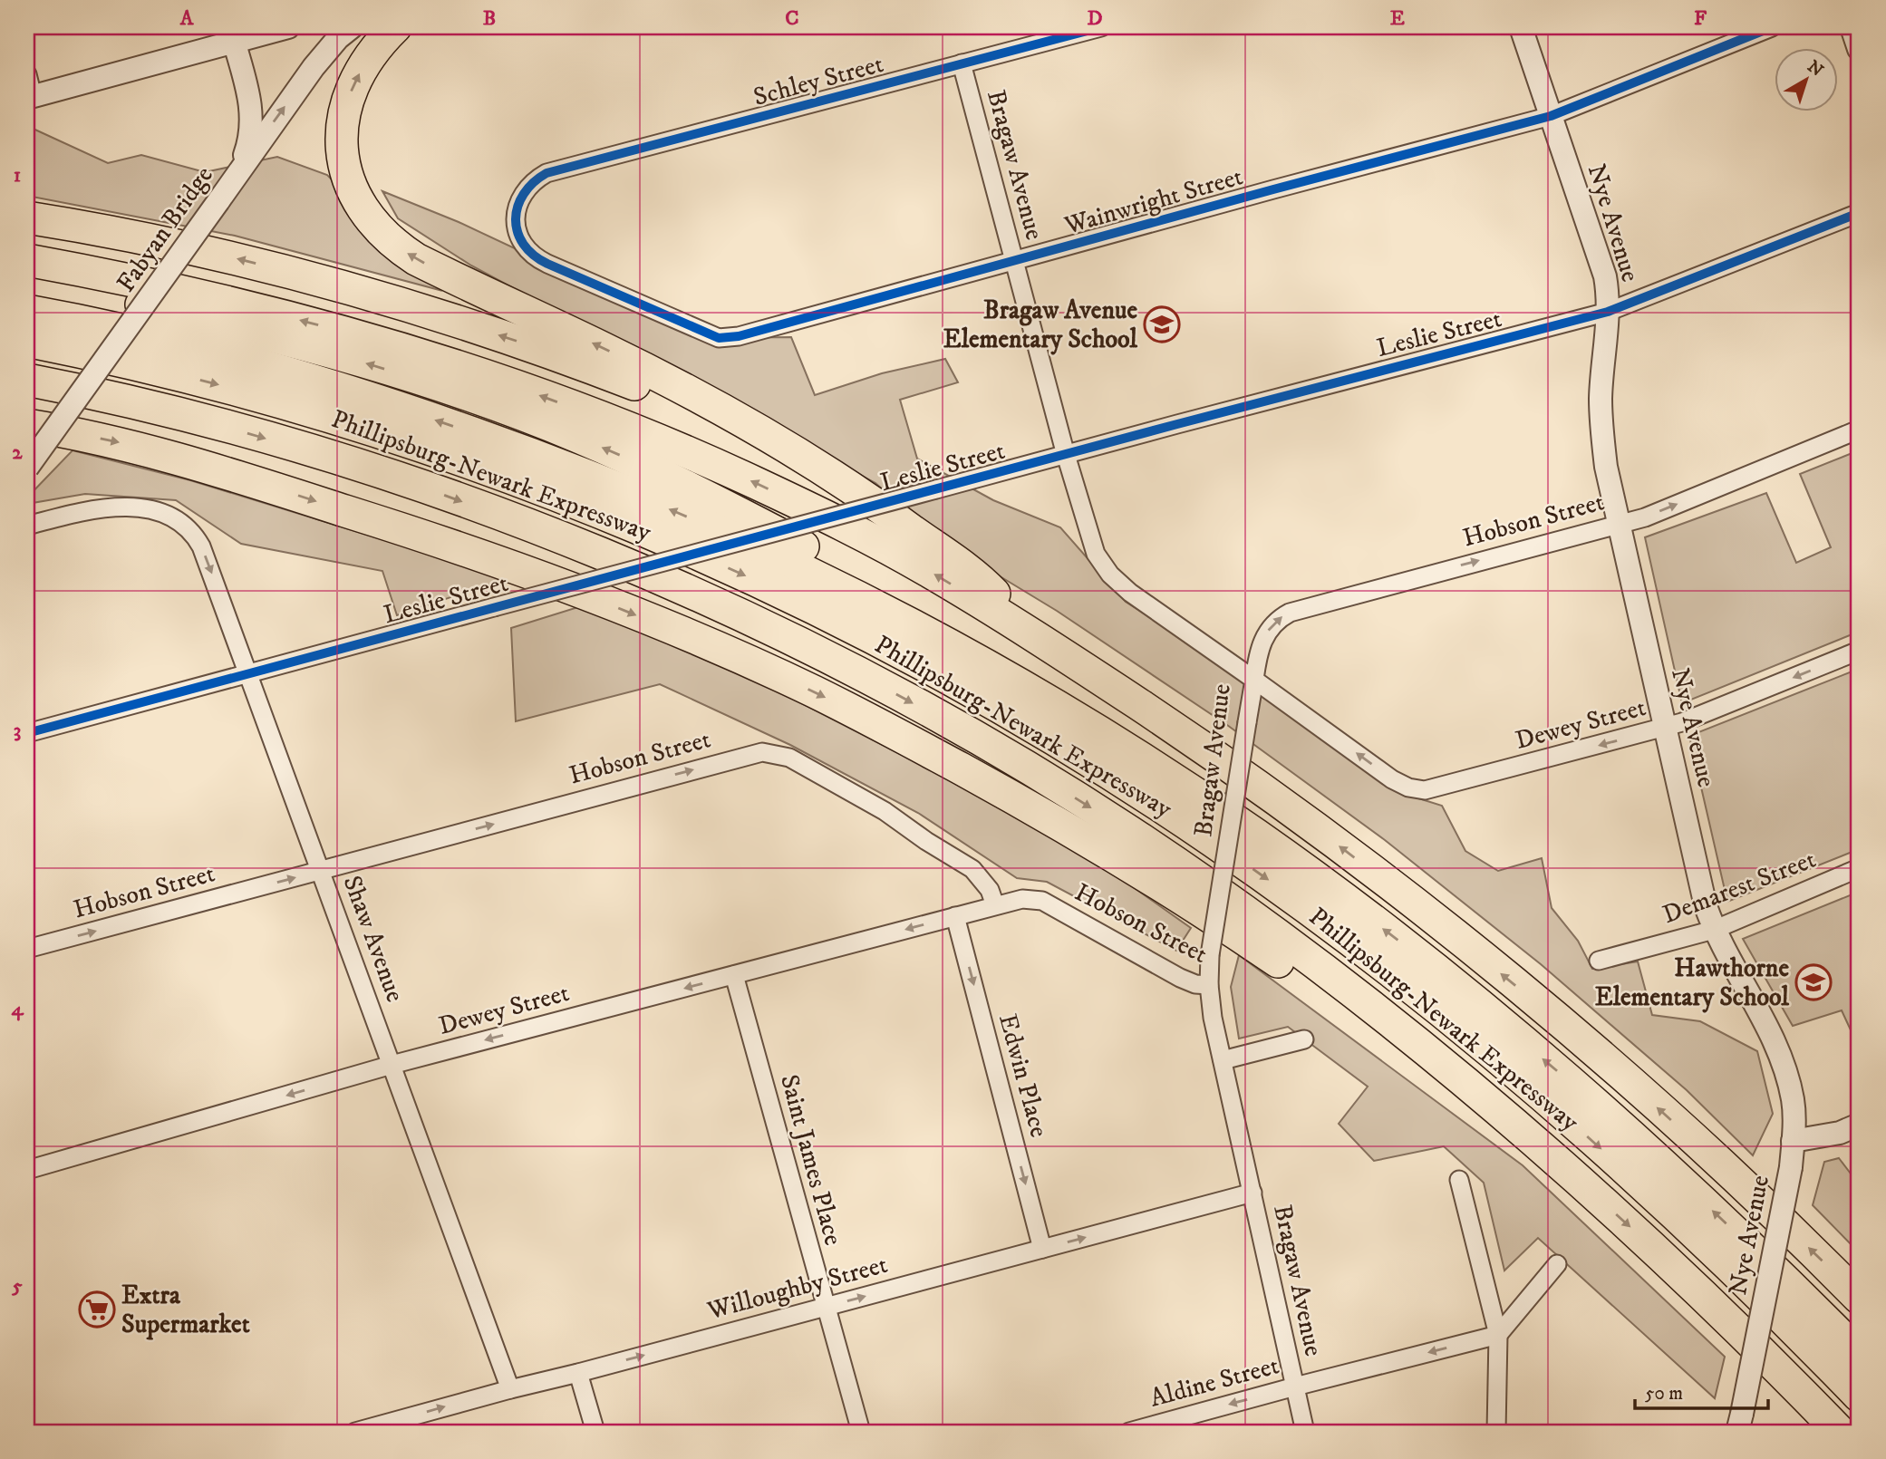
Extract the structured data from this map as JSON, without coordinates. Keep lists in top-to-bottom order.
{
  "streets": {
    "highway": ["Phillipsburg-Newark Expressway"],
    "street": [
      "Schley Street",
      "Bragaw Avenue",
      "Wainwright Street",
      "Nye Avenue",
      "Fabyan Bridge",
      "Leslie Street",
      "Hobson Street",
      "Dewey Street",
      "Demarest Street",
      "Shaw Avenue",
      "Edwin Place",
      "Saint James Place",
      "Willoughby Street",
      "Aldine Street"
    ]
  },
  "crossings": [
    ["Schley Street", "Bragaw Avenue"],
    ["Schley Street", "Wainwright Street"],
    ["Bragaw Avenue", "Wainwright Street"],
    ["Bragaw Avenue", "Leslie Street"],
    ["Bragaw Avenue", "Hobson Street"],
    ["Bragaw Avenue", "Dewey Street"],
    ["Bragaw Avenue", "Willoughby Street"],
    ["Bragaw Avenue", "Aldine Street"],
    ["Wainwright Street", "Nye Avenue"],
    ["Nye Avenue", "Leslie Street"],
    ["Nye Avenue", "Hobson Street"],
    ["Nye Avenue", "Dewey Street"],
    ["Nye Avenue", "Demarest Street"],
    ["Leslie Street", "Shaw Avenue"],
    ["Hobson Street", "Dewey Street"],
    ["Hobson Street", "Shaw Avenue"],
    ["Dewey Street", "Shaw Avenue"],
    ["Dewey Street", "Edwin Place"],
    ["Dewey Street", "Saint James Place"],
    ["Shaw Avenue", "Willoughby Street"],
    ["Edwin Place", "Willoughby Street"],
    ["Saint James Place", "Willoughby Street"]
  ],
  "one_way": [
    "Hobson Street",
    "Dewey Street",
    "Edwin Place",
    "Willoughby Street",
    "Aldine Street"
  ],
  "places": {
    "school or university": ["Bragaw Avenue Elementary School", "Hawthorne Elementary School"],
    "supermarket": ["Extra Supermarket"]
  },
  "scale_bar": "50 m",
  "north": "top right",
  "grid": {
    "columns": [
      "A",
      "B",
      "C",
      "D",
      "E",
      "F"
    ],
    "rows": [
      "1",
      "2",
      "3",
      "4",
      "5"
    ]
  }
}
